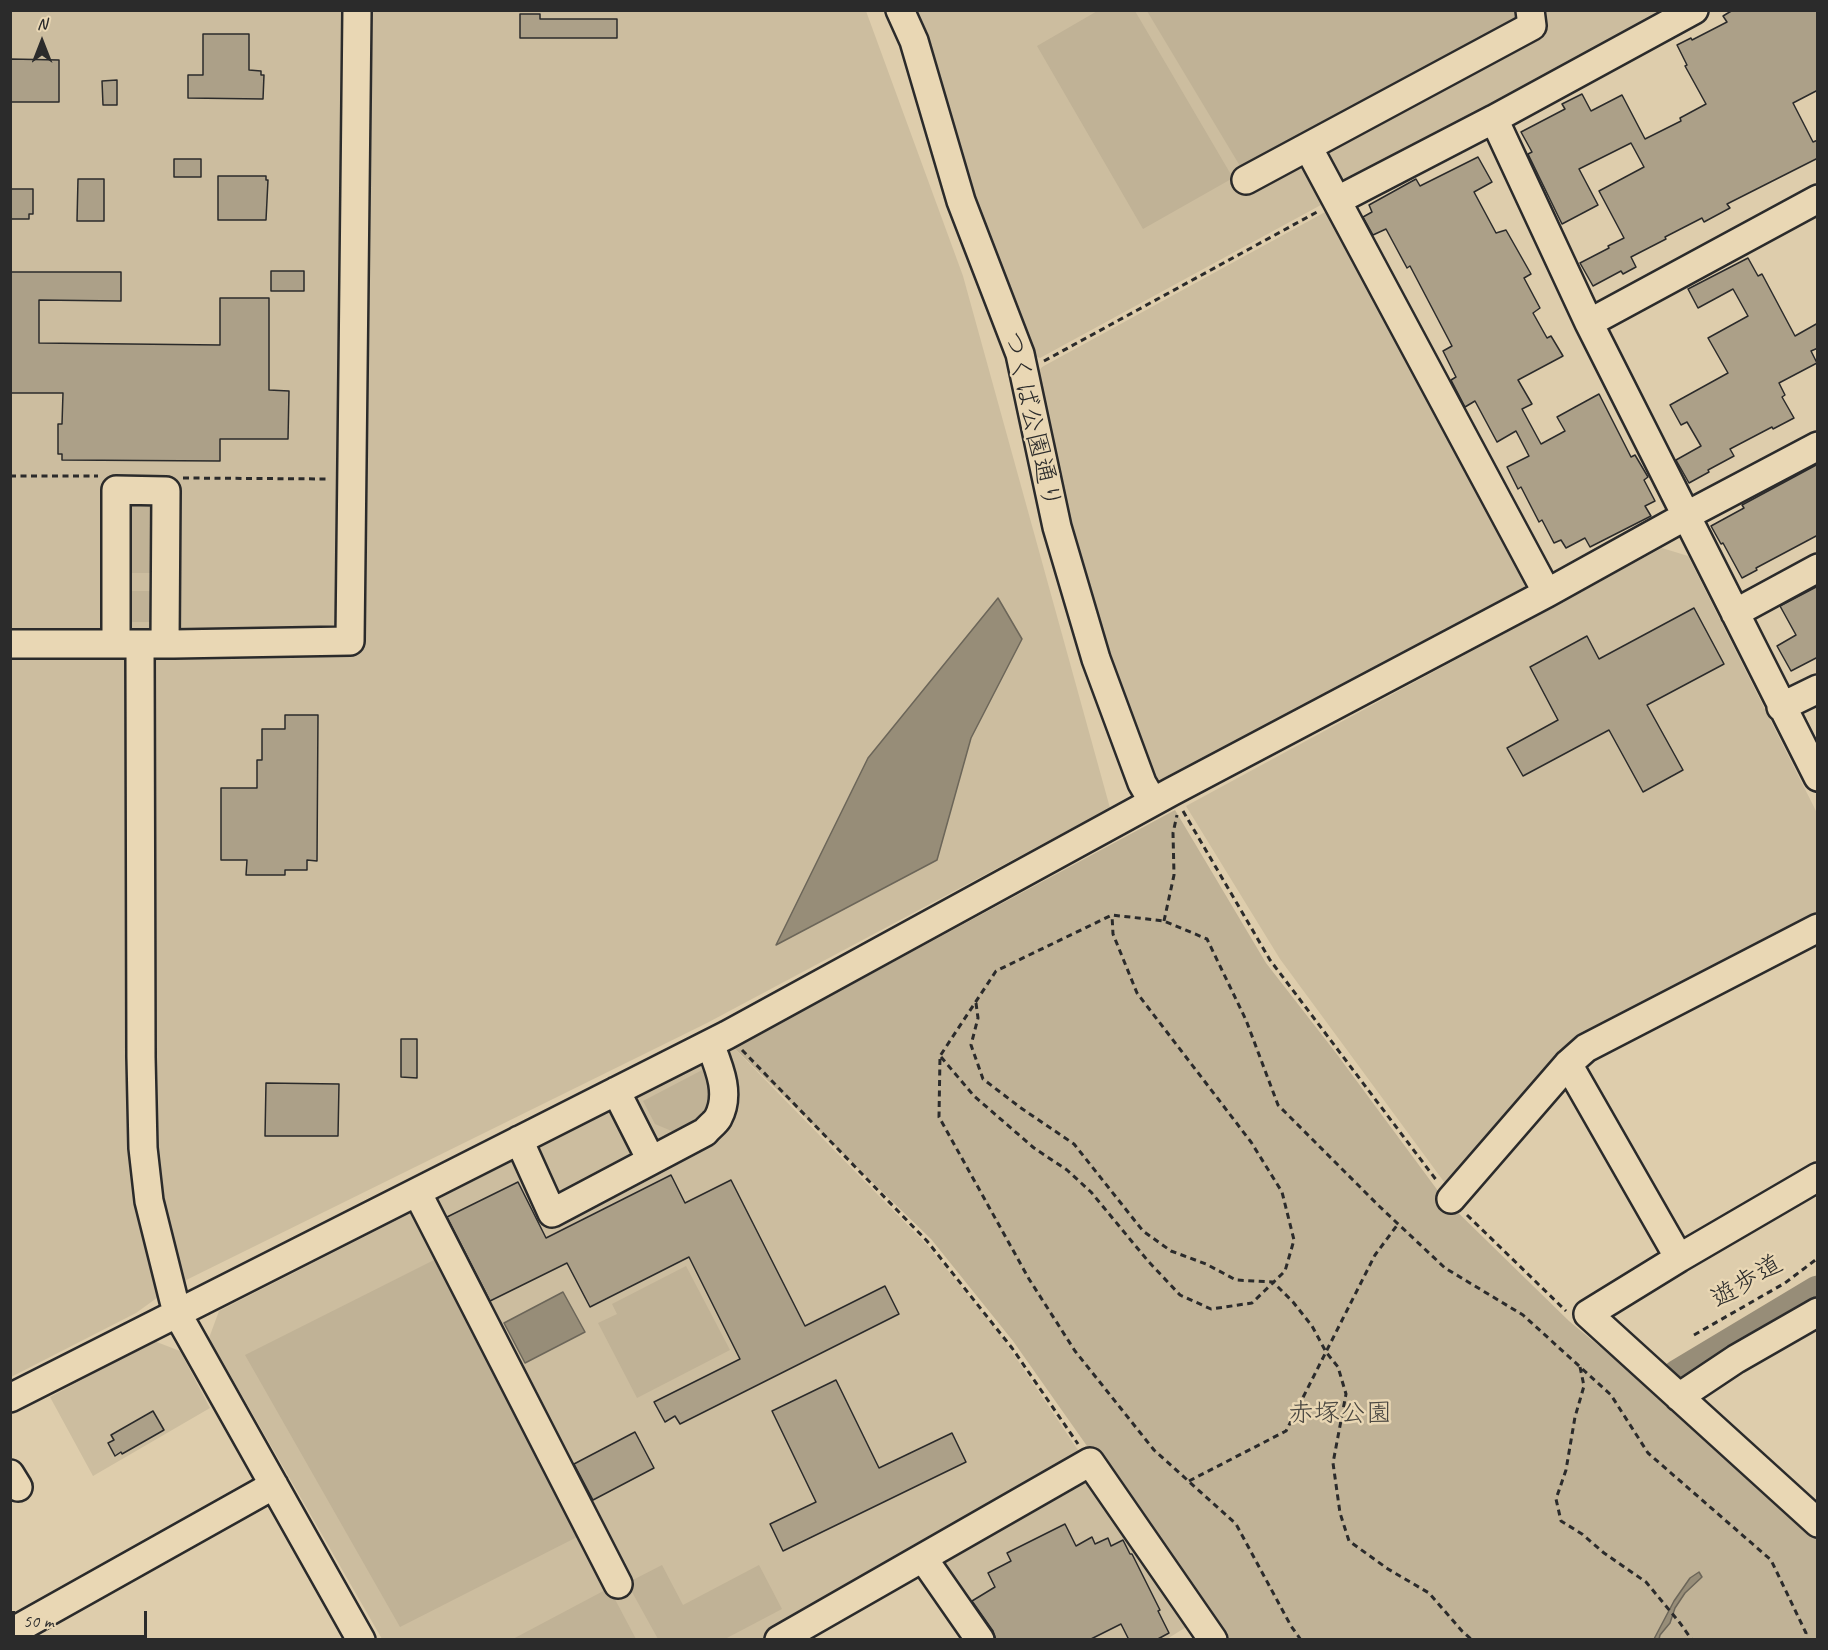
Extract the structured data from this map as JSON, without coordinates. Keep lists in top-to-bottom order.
{
  "streets": {
    "street": ["つくば公園通り"],
    "path": ["遊歩道"]
  },
  "parks": ["赤塚公園"],
  "scale_bar": "50 m",
  "north": "top"
}
